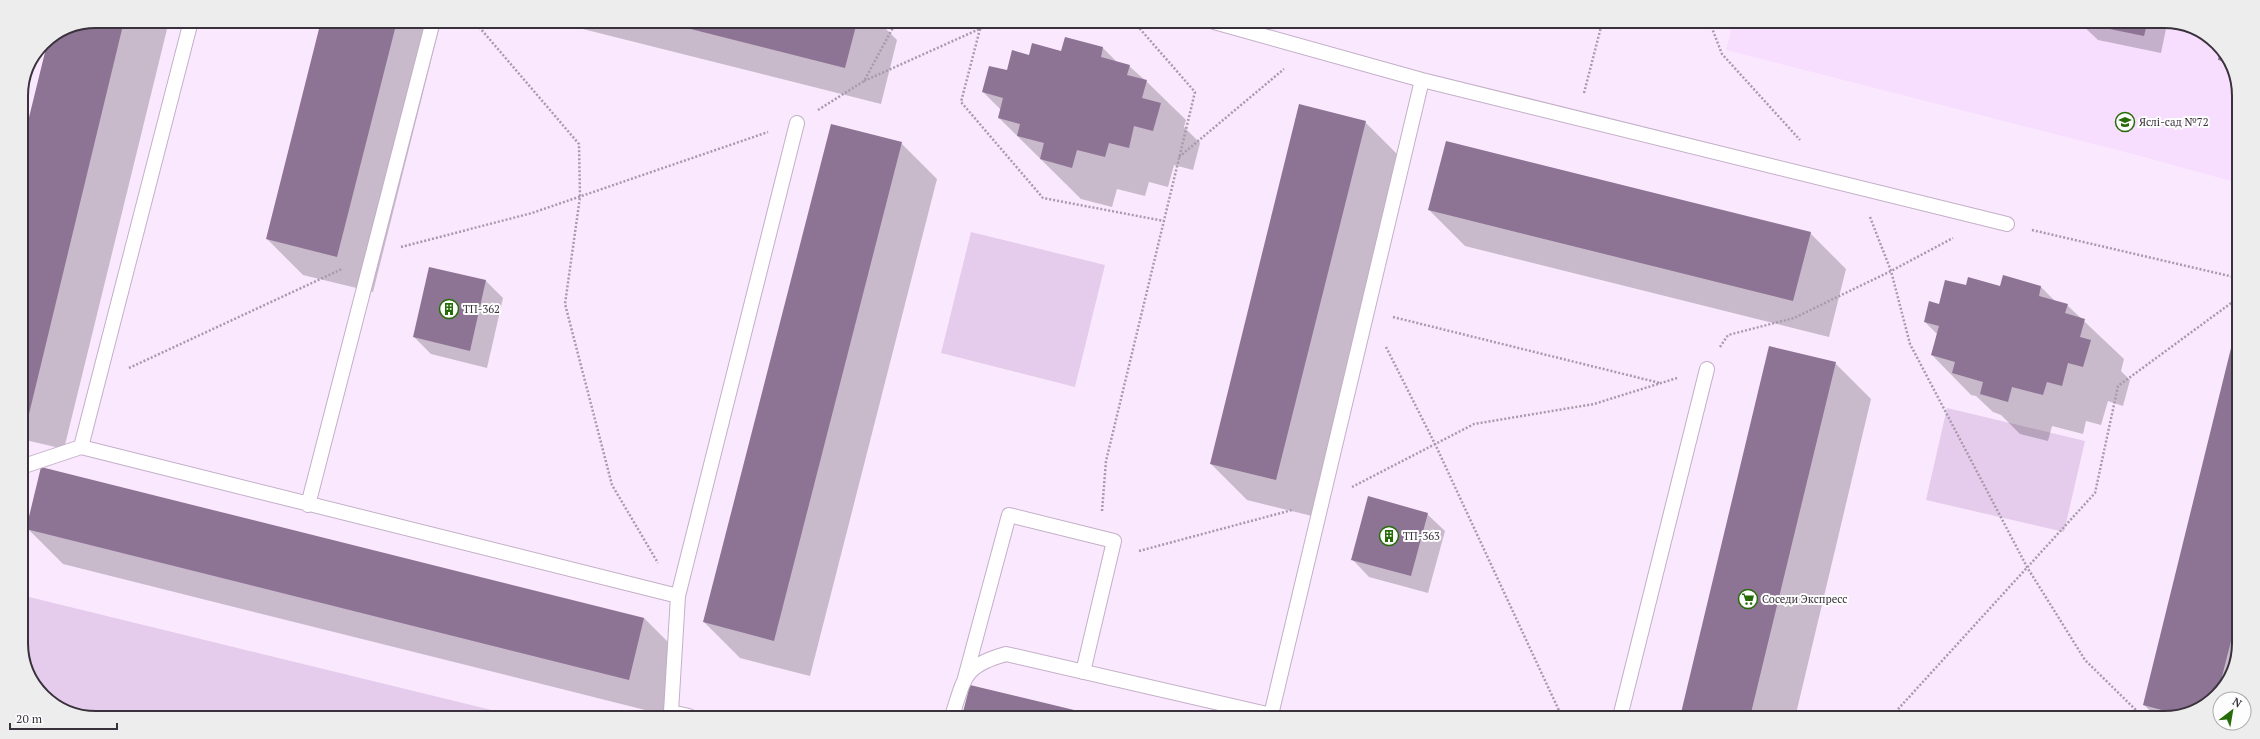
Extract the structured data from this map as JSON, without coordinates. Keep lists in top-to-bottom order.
{
  "places": {
    "school or university": ["Яслі-сад №72"],
    "building": ["ТП-362", "ТП-363"],
    "supermarket": ["Соседи Экспресс"]
  },
  "scale_bar": "20 m",
  "north": "top right"
}
